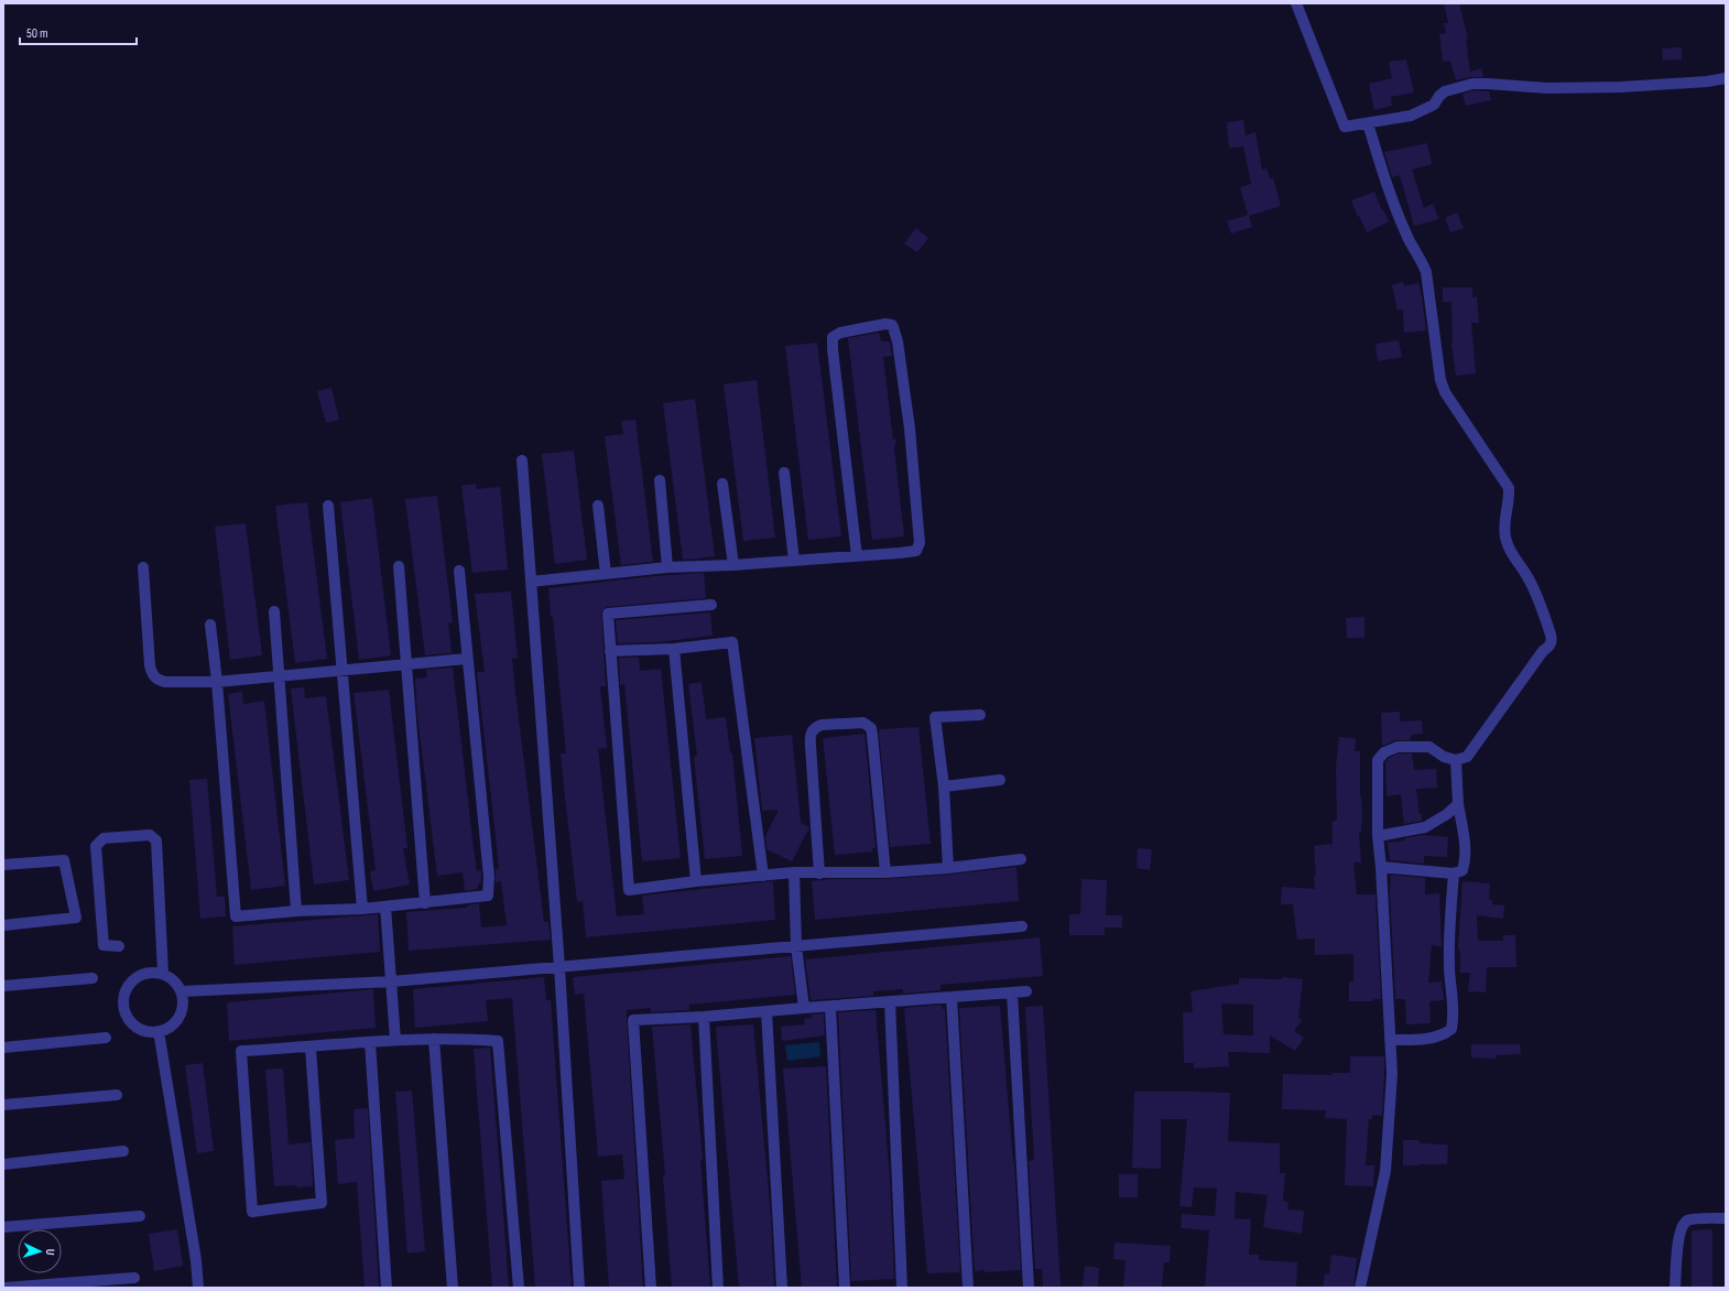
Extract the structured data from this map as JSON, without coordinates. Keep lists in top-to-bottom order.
{
  "scale_bar": "50 m",
  "north": "right"
}
